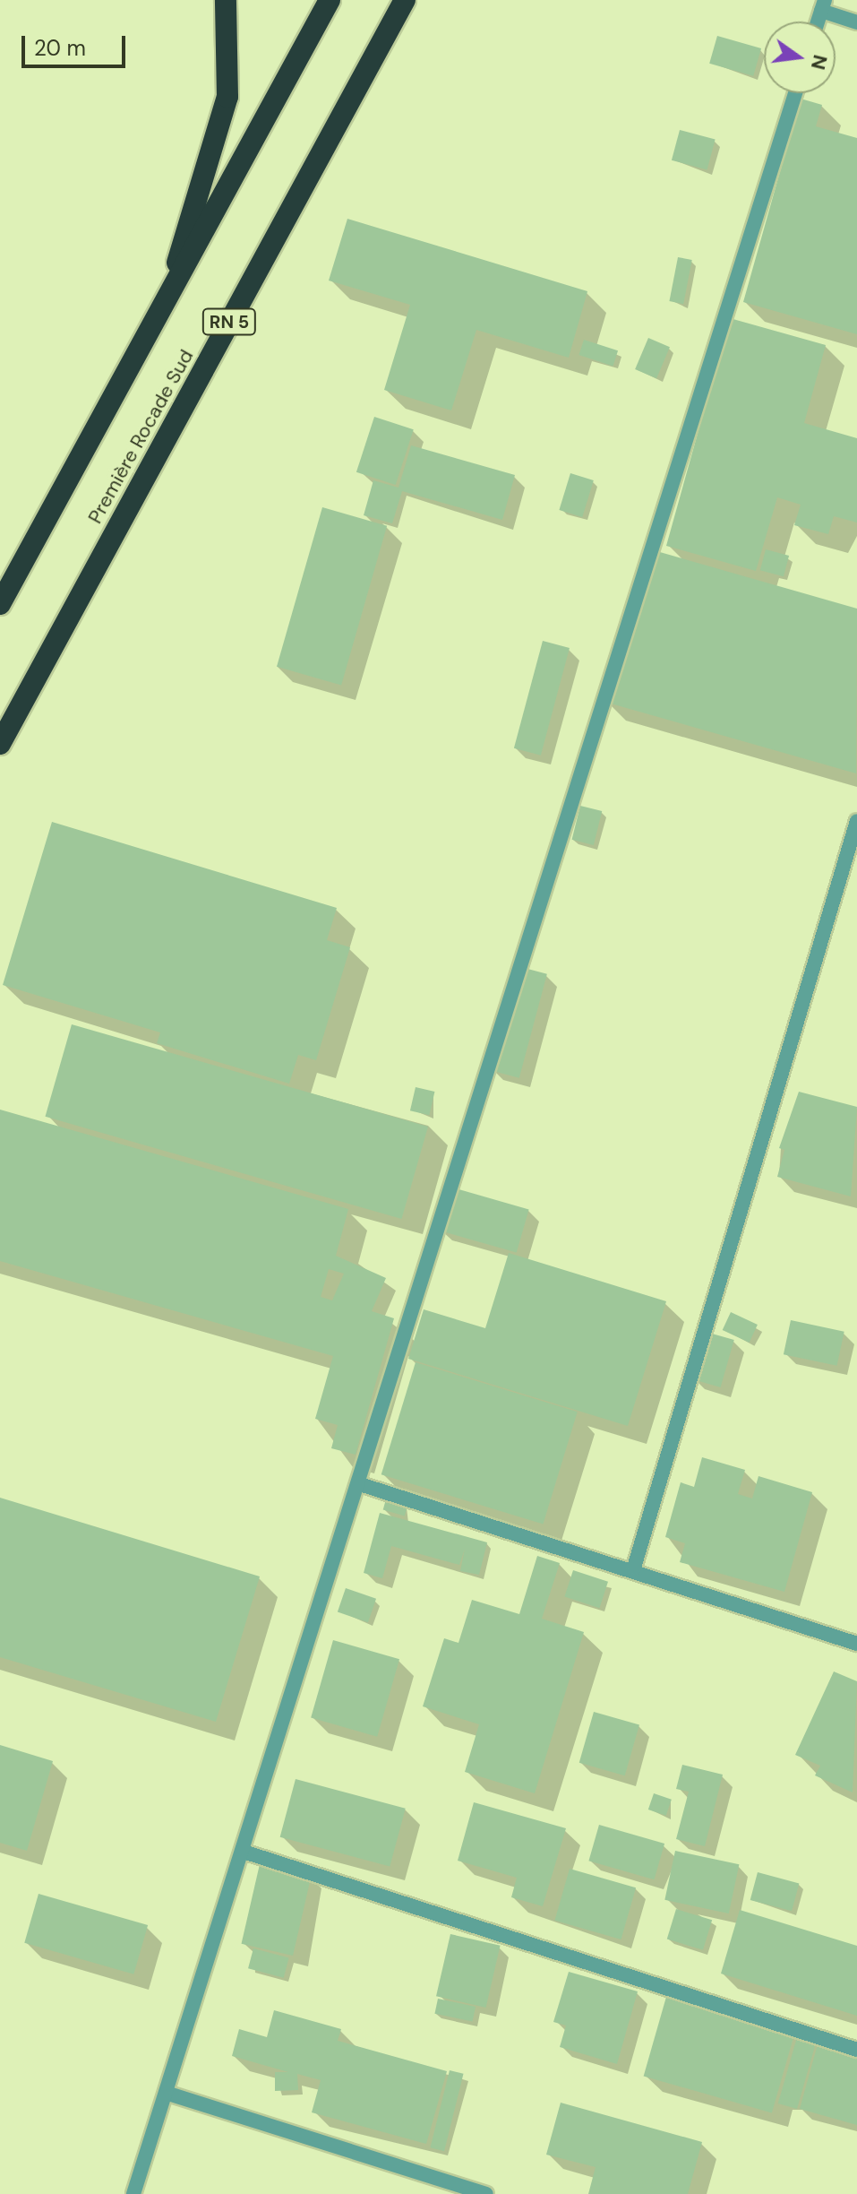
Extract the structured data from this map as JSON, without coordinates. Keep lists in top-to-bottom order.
{
  "streets": {
    "highway": ["RN 5", "Première Rocade Sud"]
  },
  "scale_bar": "20 m",
  "north": "right"
}
